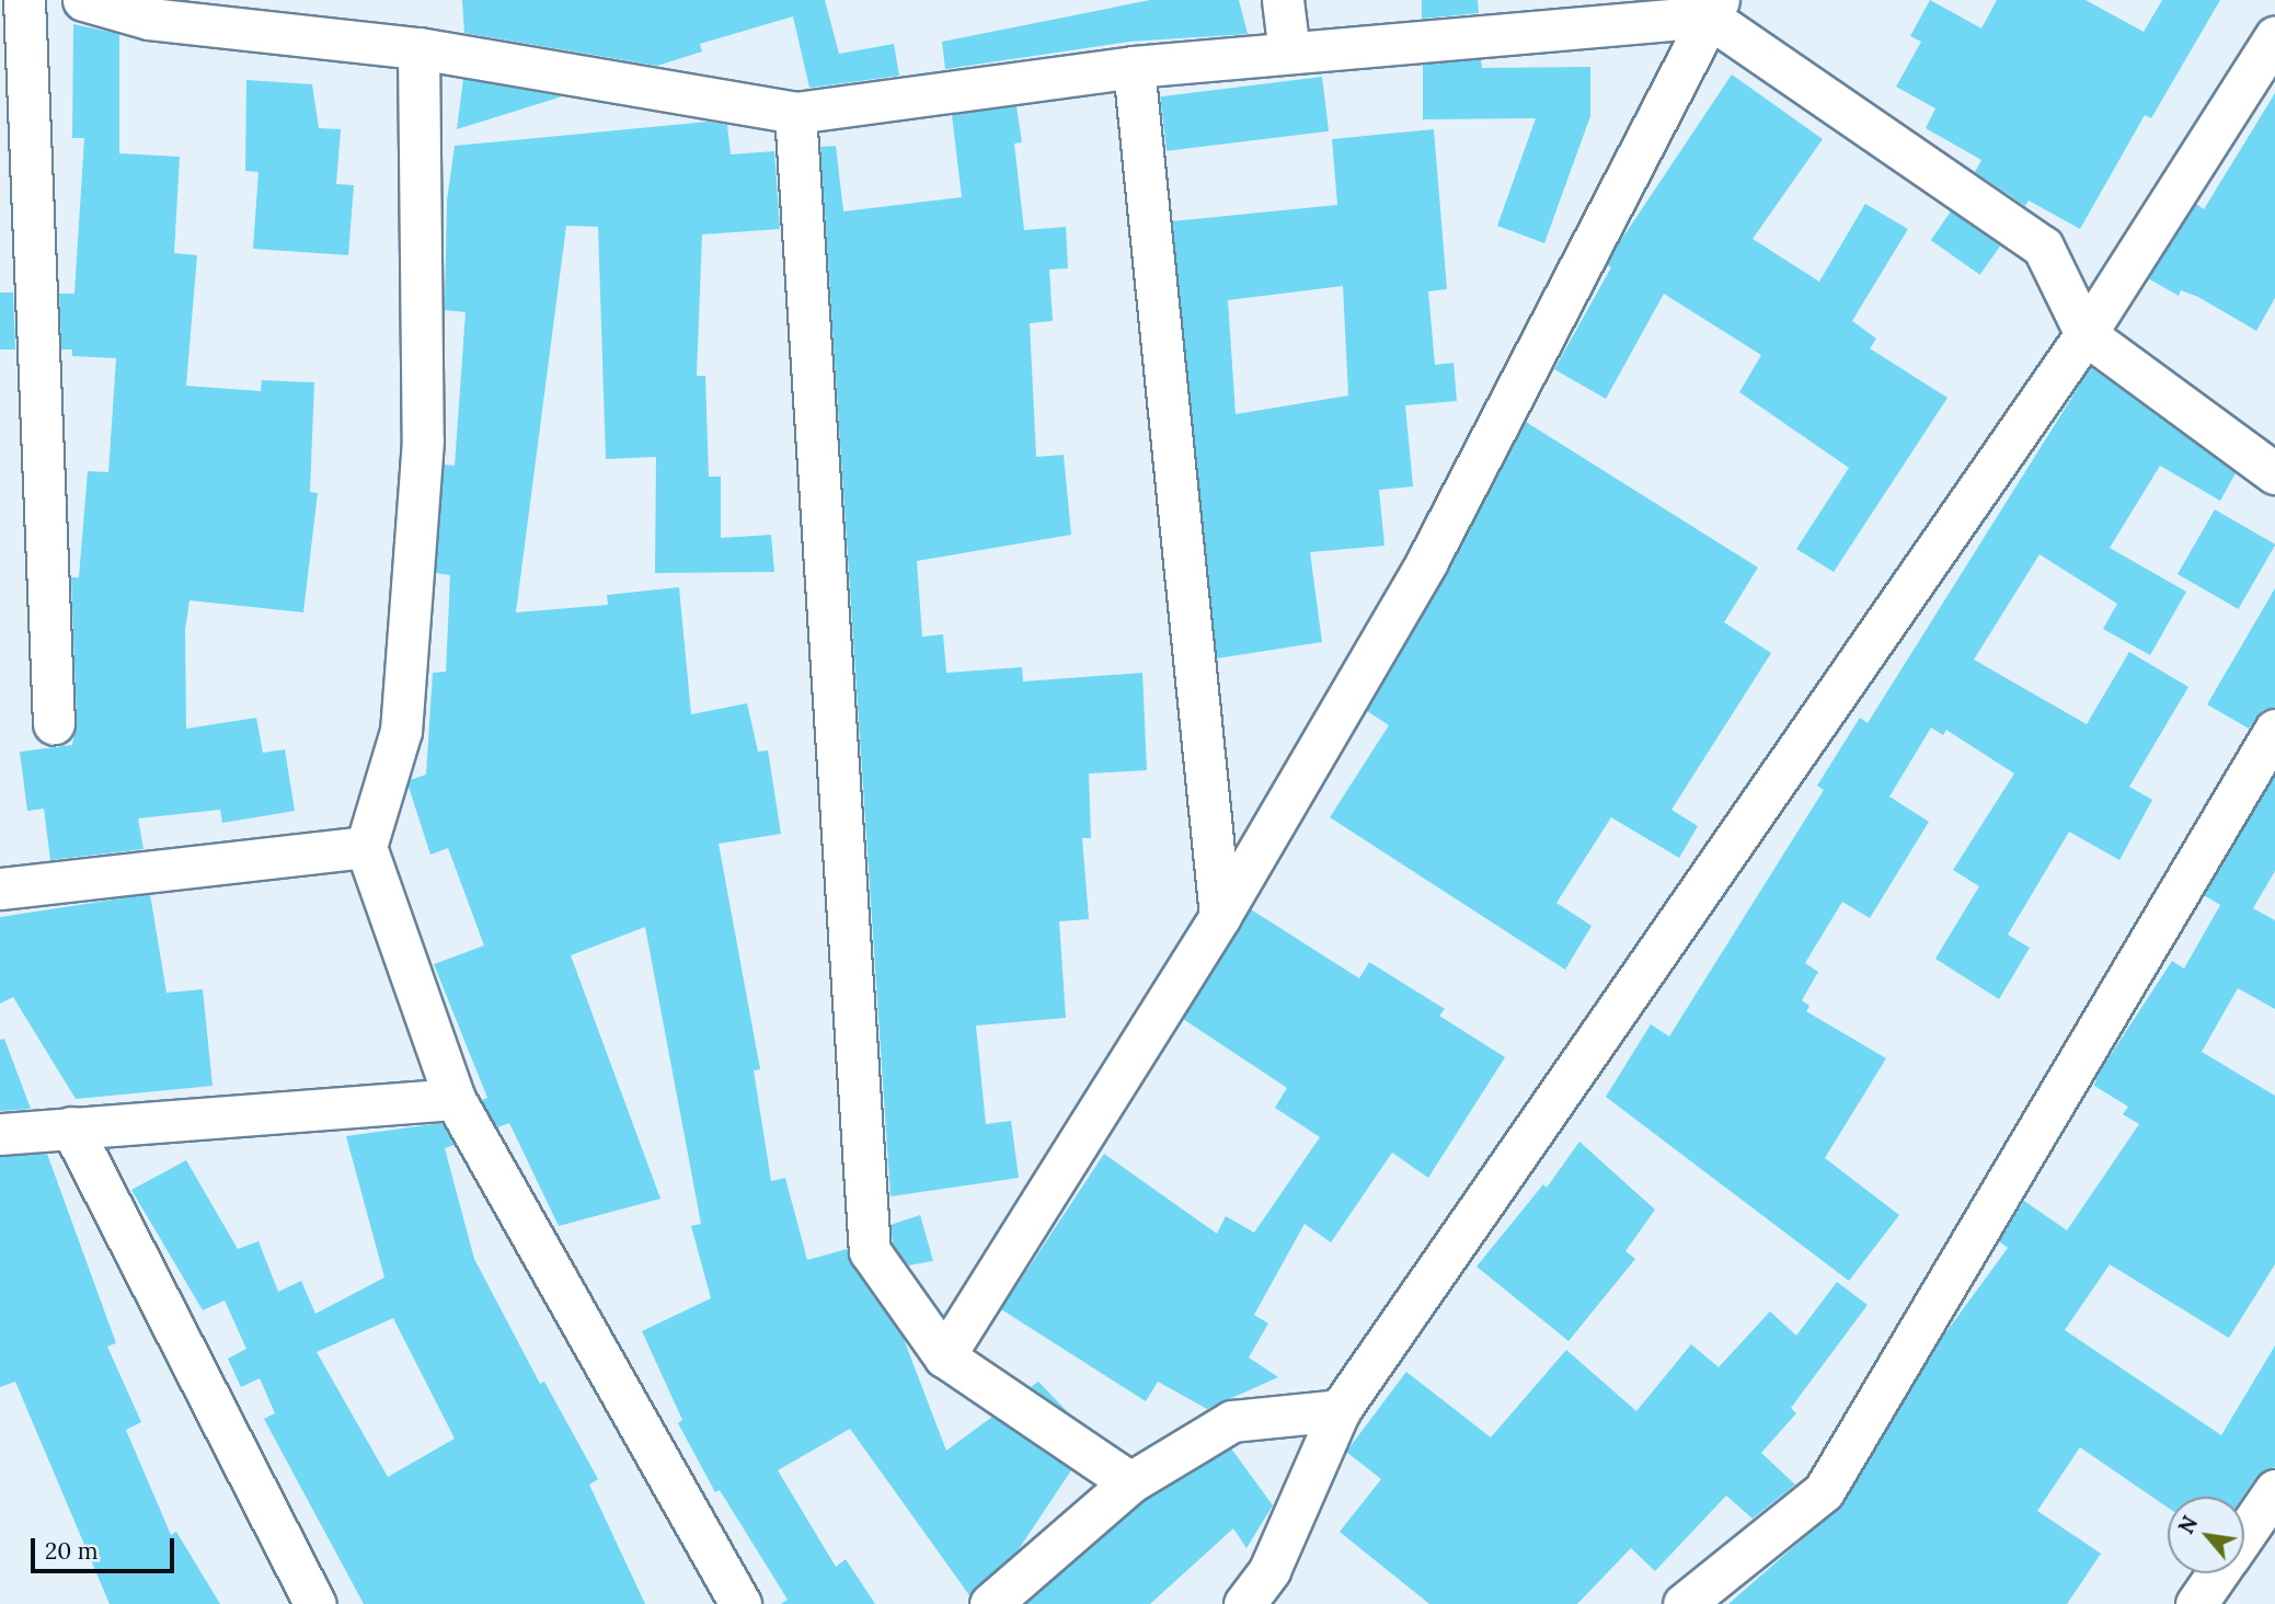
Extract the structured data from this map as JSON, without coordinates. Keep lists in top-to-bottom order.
{
  "scale_bar": "20 m",
  "north": "top left"
}
